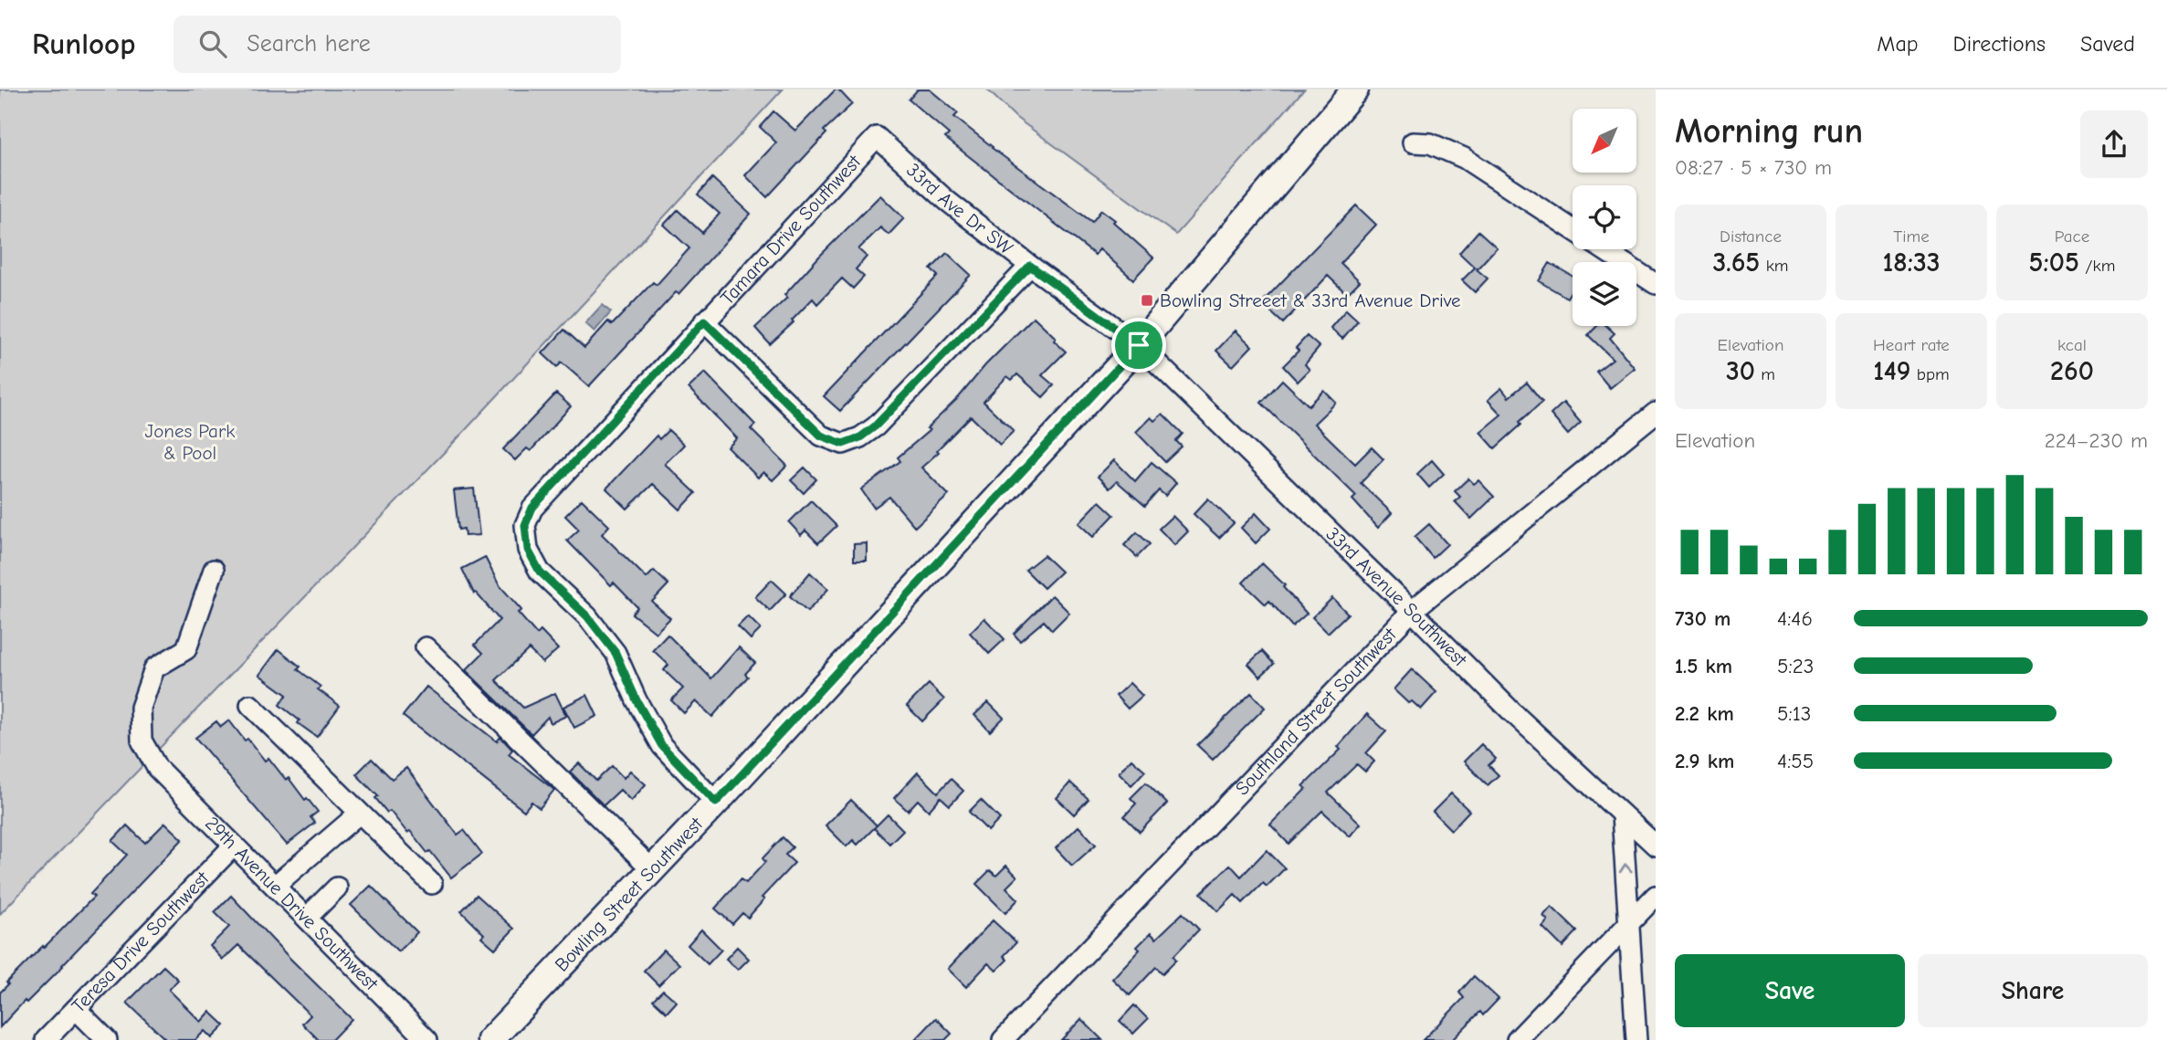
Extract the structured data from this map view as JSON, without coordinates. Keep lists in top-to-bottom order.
{
  "streets": {
    "main road": ["Bowling Street Southwest"],
    "street": [
      "33rd Ave Dr SW",
      "Tamara Drive Southwest",
      "33rd Avenue Southwest",
      "Southland Street Southwest",
      "29th Avenue Drive Southwest",
      "Teresa Drive Southwest"
    ]
  },
  "crossings": [
    ["33rd Ave Dr SW", "Tamara Drive Southwest"],
    ["33rd Ave Dr SW", "33rd Avenue Southwest"],
    ["33rd Ave Dr SW", "Bowling Street Southwest"],
    ["Tamara Drive Southwest", "Bowling Street Southwest"],
    ["33rd Avenue Southwest", "Southland Street Southwest"],
    ["33rd Avenue Southwest", "Bowling Street Southwest"],
    ["29th Avenue Drive Southwest", "Teresa Drive Southwest"]
  ],
  "parks": ["Jones Park & Pool"],
  "places": {
    "transit": ["Bowling Streeet & 33rd Avenue Drive"]
  },
  "north": "bottom left",
  "page": {
    "header": "Runloop",
    "search": "Search here",
    "nav": ["Map", "Directions", "Saved"],
    "heading": ["Morning run", "08:27 · 5 × 730 m"],
    "stats": [
      ["Distance", "3.65 km"],
      ["Time", "18:33"],
      ["Pace", "5:05 /km"],
      ["Elevation", "30 m"],
      ["Heart rate", "149 bpm"],
      ["kcal", "260"]
    ],
    "chart": ["Elevation", "224–230 m"],
    "list": [
      {
        "name": "730 m",
        "note": "4:46"
      },
      {
        "name": "1.5 km",
        "note": "5:23"
      },
      {
        "name": "2.2 km",
        "note": "5:13"
      },
      {
        "name": "2.9 km",
        "note": "4:55"
      }
    ],
    "buttons": ["Save", "Share"]
  }
}
